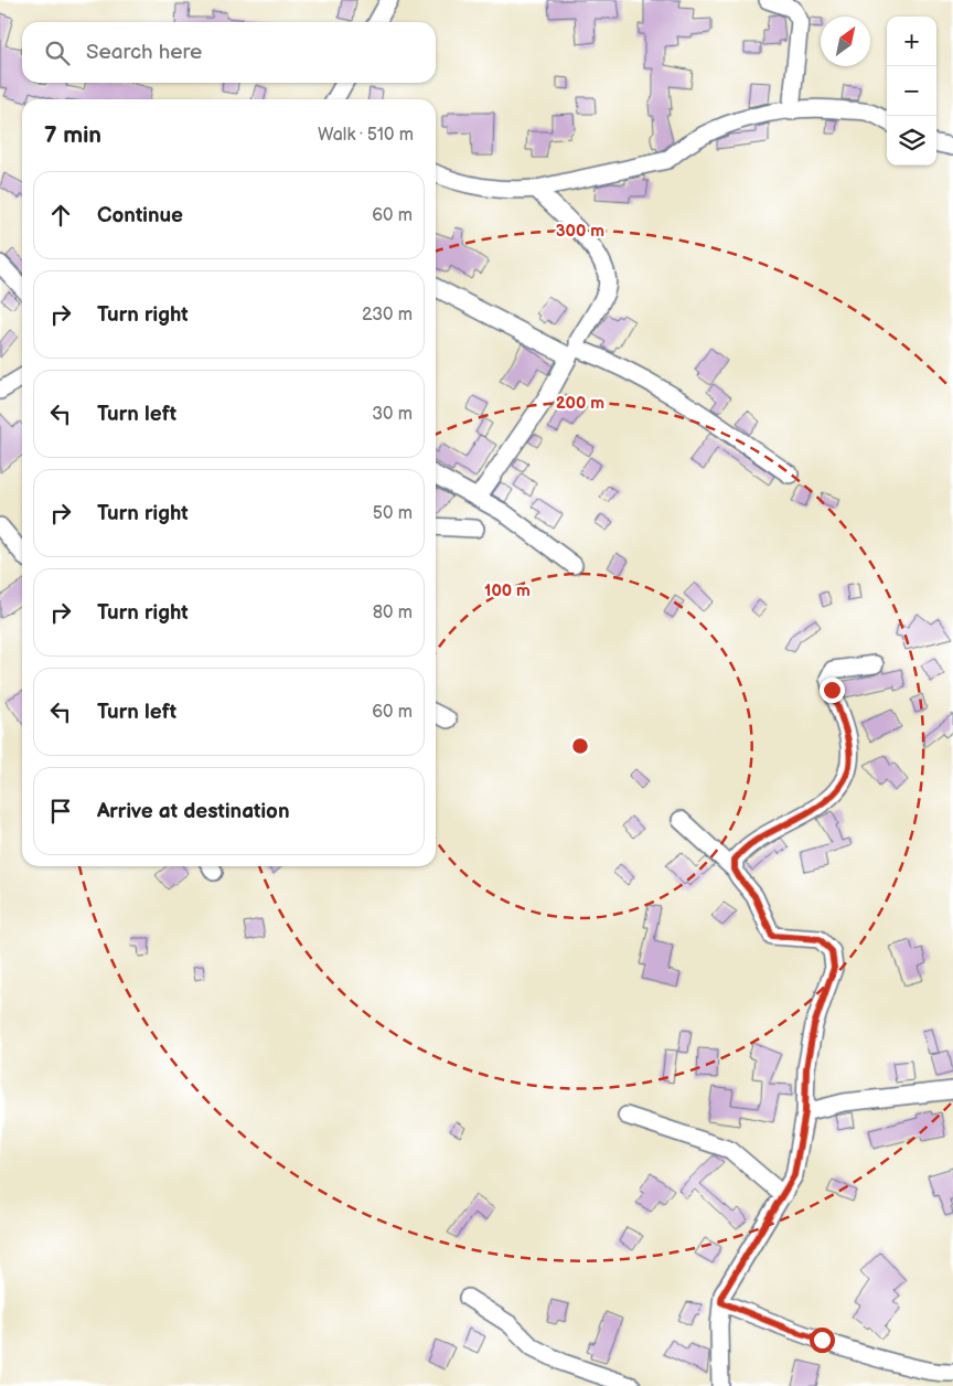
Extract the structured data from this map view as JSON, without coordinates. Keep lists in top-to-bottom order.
{
  "north": "top right",
  "page": {
    "map_buttons": ["+", "−"],
    "search": "Search here",
    "heading": ["7 min", "Walk · 510 m"],
    "list": [
      ["Continue", "60 m"],
      ["Turn right", "230 m"],
      ["Turn left", "30 m"],
      ["Turn right", "50 m"],
      ["Turn right", "80 m"],
      ["Turn left", "60 m"],
      "Arrive at destination"
    ]
  },
  "rings": ["300 m", "200 m", "100 m"]
}
